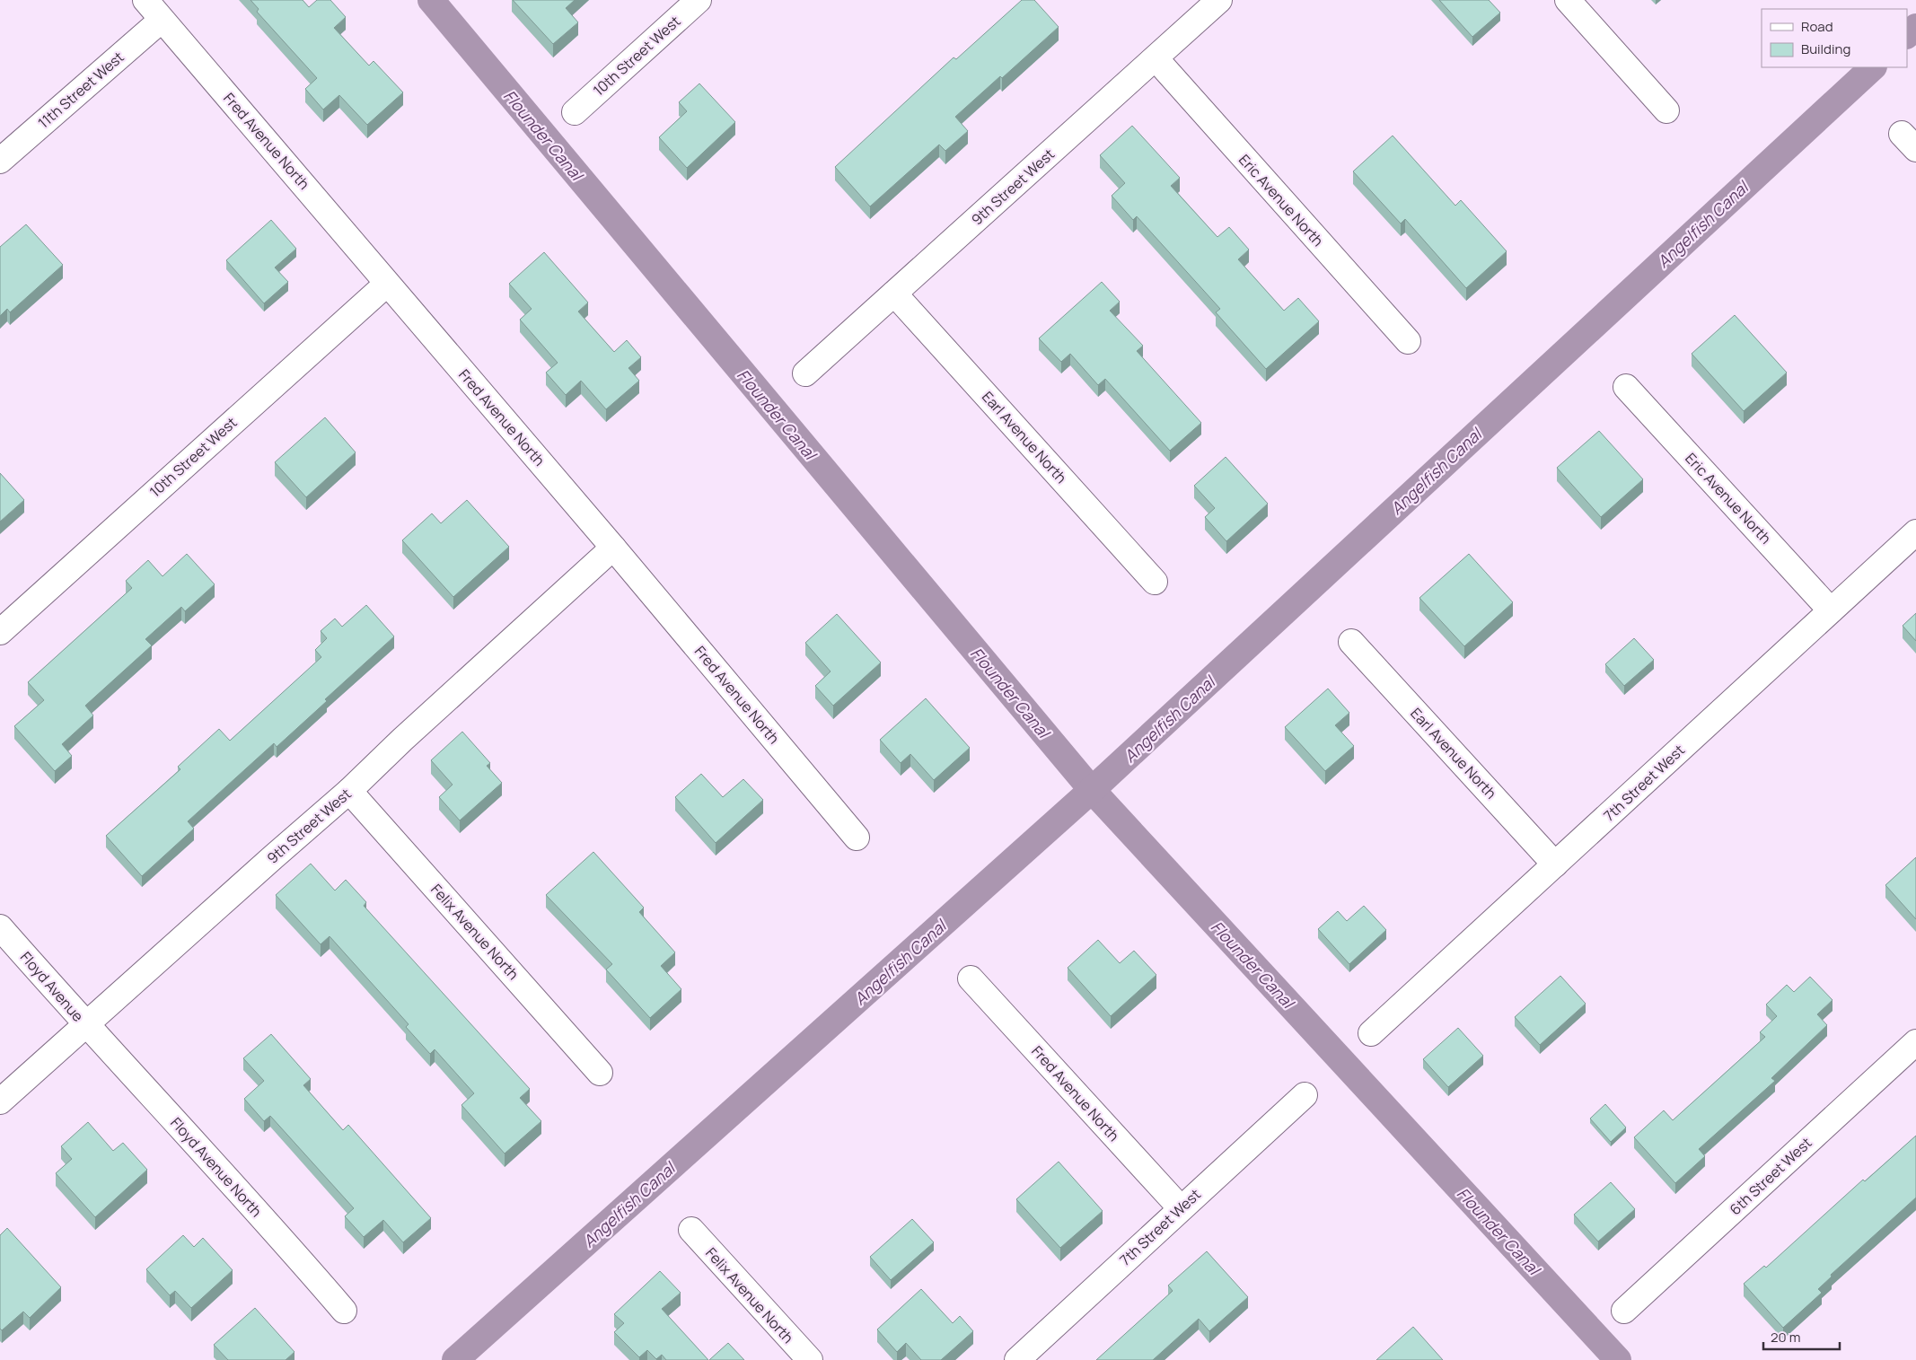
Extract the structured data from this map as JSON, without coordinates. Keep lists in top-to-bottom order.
{
  "streets": {
    "street": [
      "10th Street West",
      "11th Street West",
      "Fred Avenue North",
      "9th Street West",
      "Eric Avenue North",
      "Earl Avenue North",
      "7th Street West",
      "Felix Avenue North",
      "Floyd Avenue",
      "Floyd Avenue North",
      "6th Street West"
    ]
  },
  "crossings": [
    ["10th Street West", "Fred Avenue North"],
    ["11th Street West", "Fred Avenue North"],
    ["Fred Avenue North", "9th Street West"],
    ["Fred Avenue North", "7th Street West"],
    ["9th Street West", "Eric Avenue North"],
    ["9th Street West", "Earl Avenue North"],
    ["9th Street West", "Felix Avenue North"],
    ["9th Street West", "Floyd Avenue"],
    ["9th Street West", "Floyd Avenue North"],
    ["Eric Avenue North", "7th Street West"],
    ["Earl Avenue North", "7th Street West"],
    ["Floyd Avenue", "Floyd Avenue North"]
  ],
  "water": ["Flounder Canal", "Angelfish Canal"],
  "legend": ["Road", "Building"],
  "scale_bar": "20 m"
}
